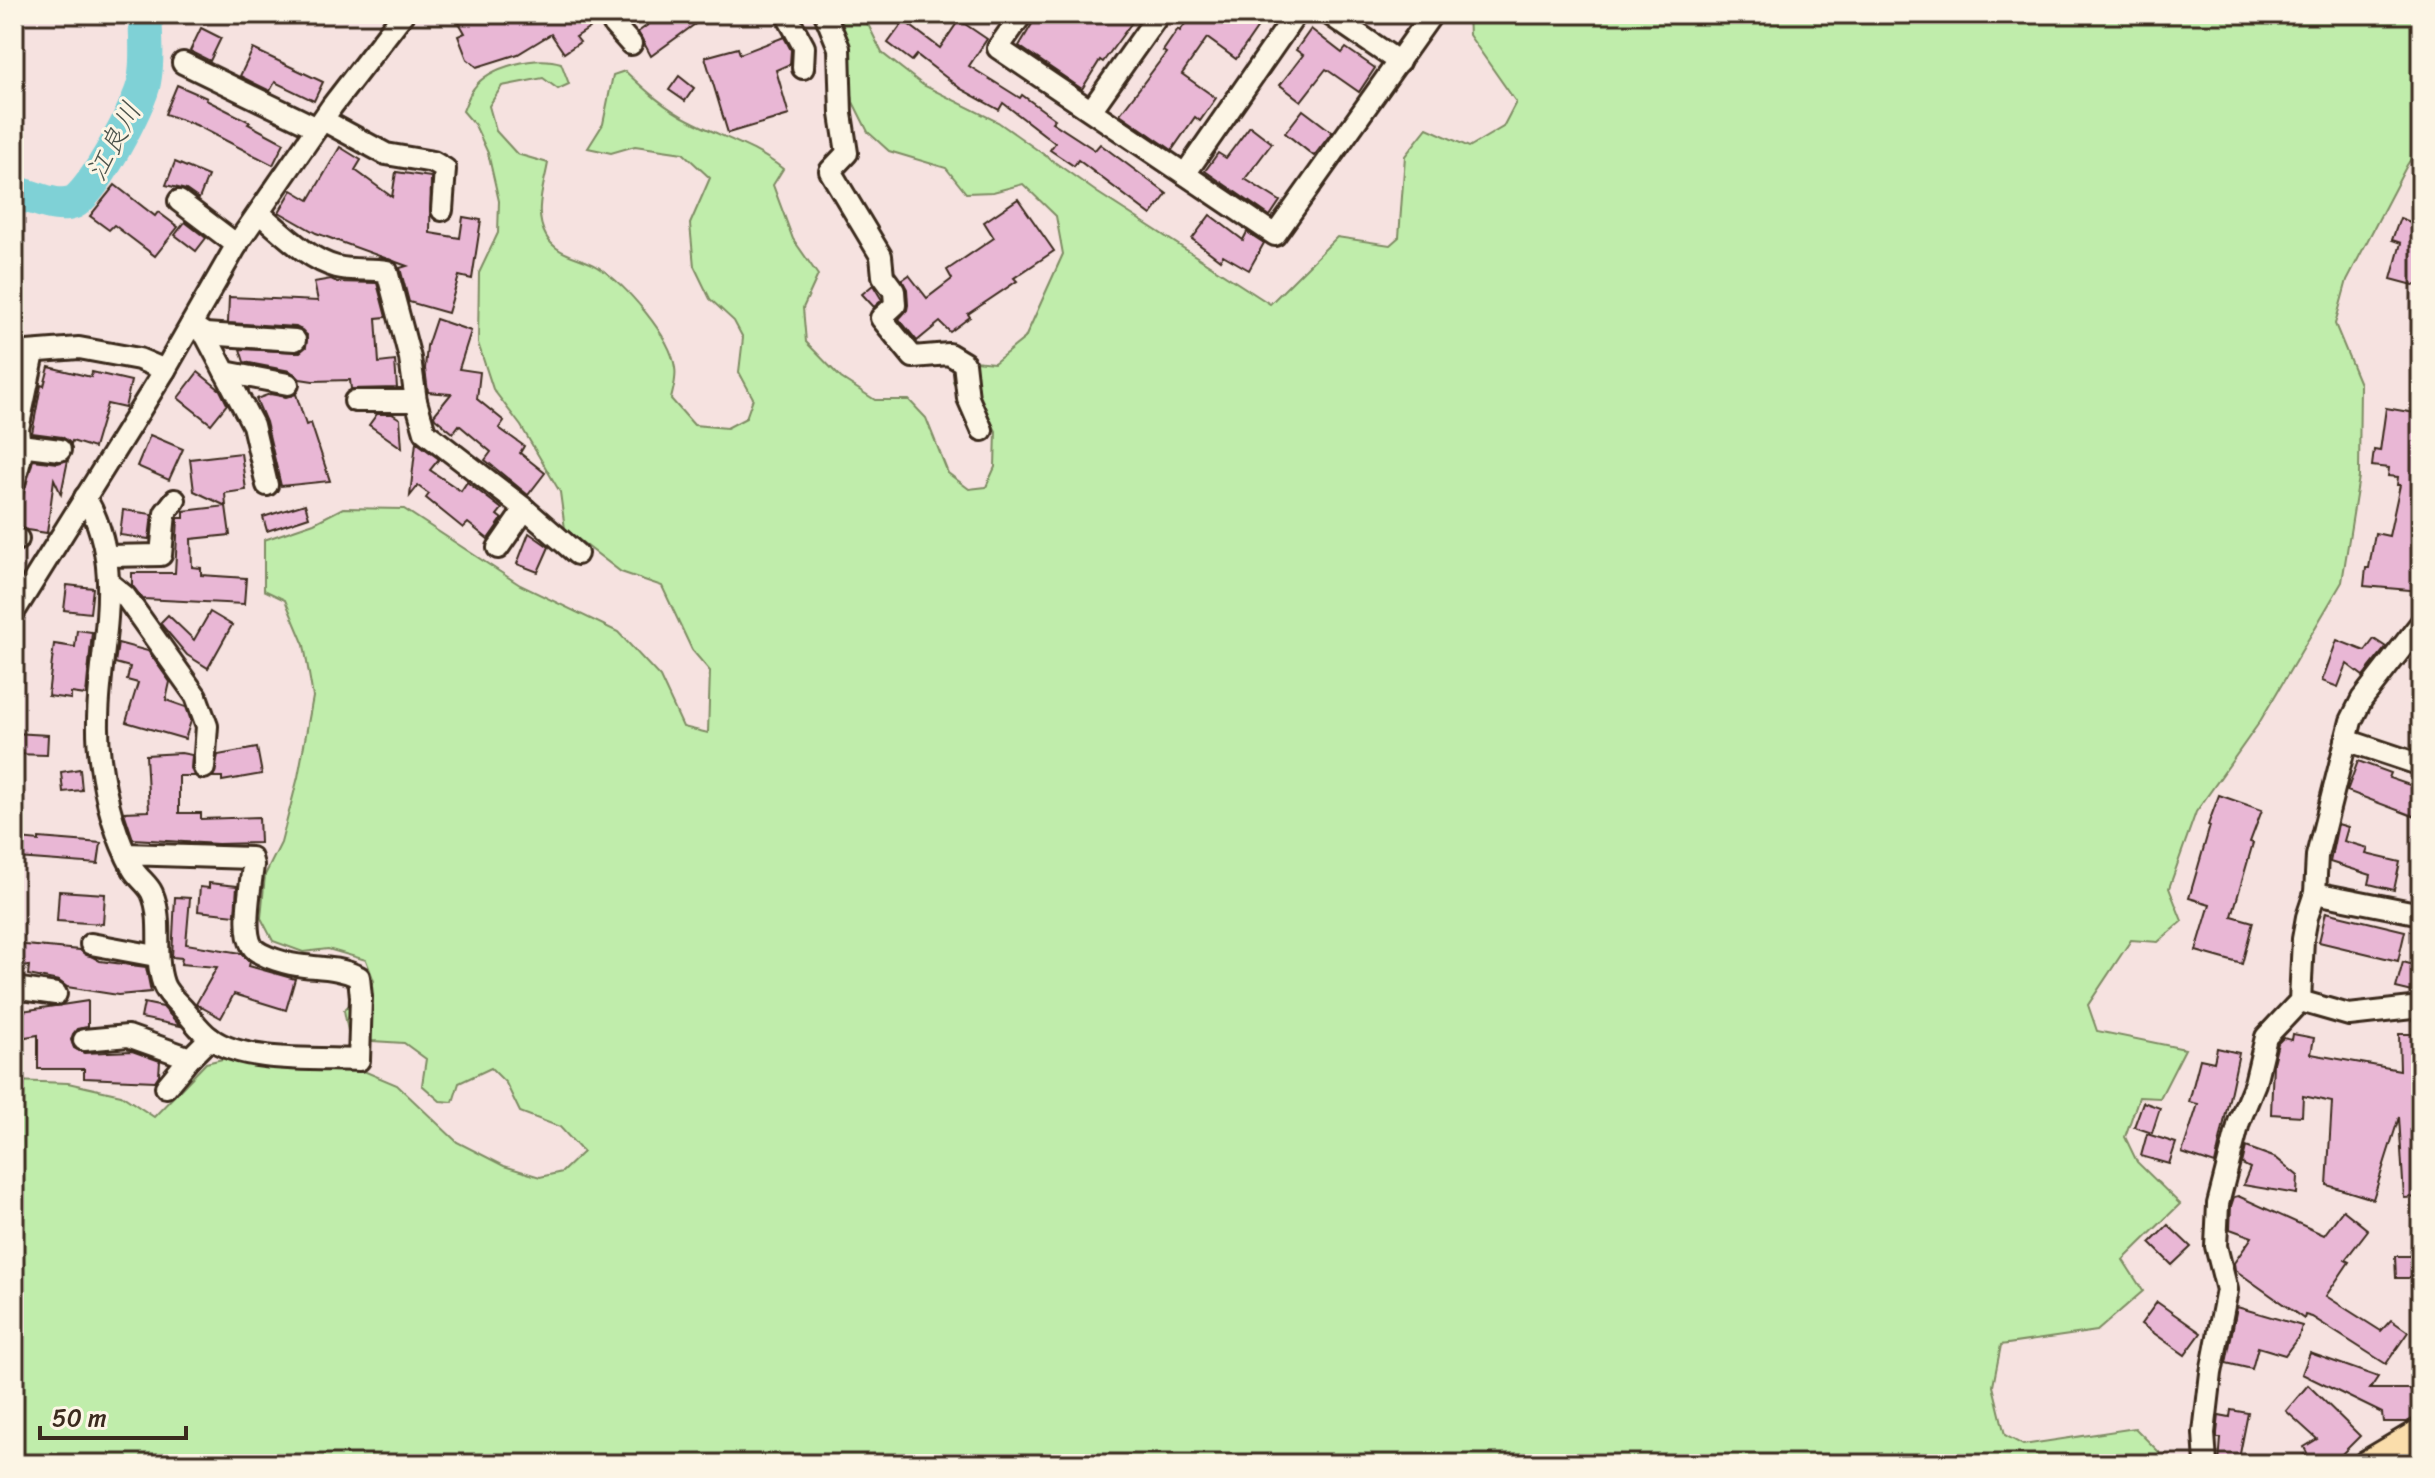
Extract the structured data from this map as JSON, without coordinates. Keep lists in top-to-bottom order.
{
  "water": ["江良川"],
  "scale_bar": "50 m"
}
